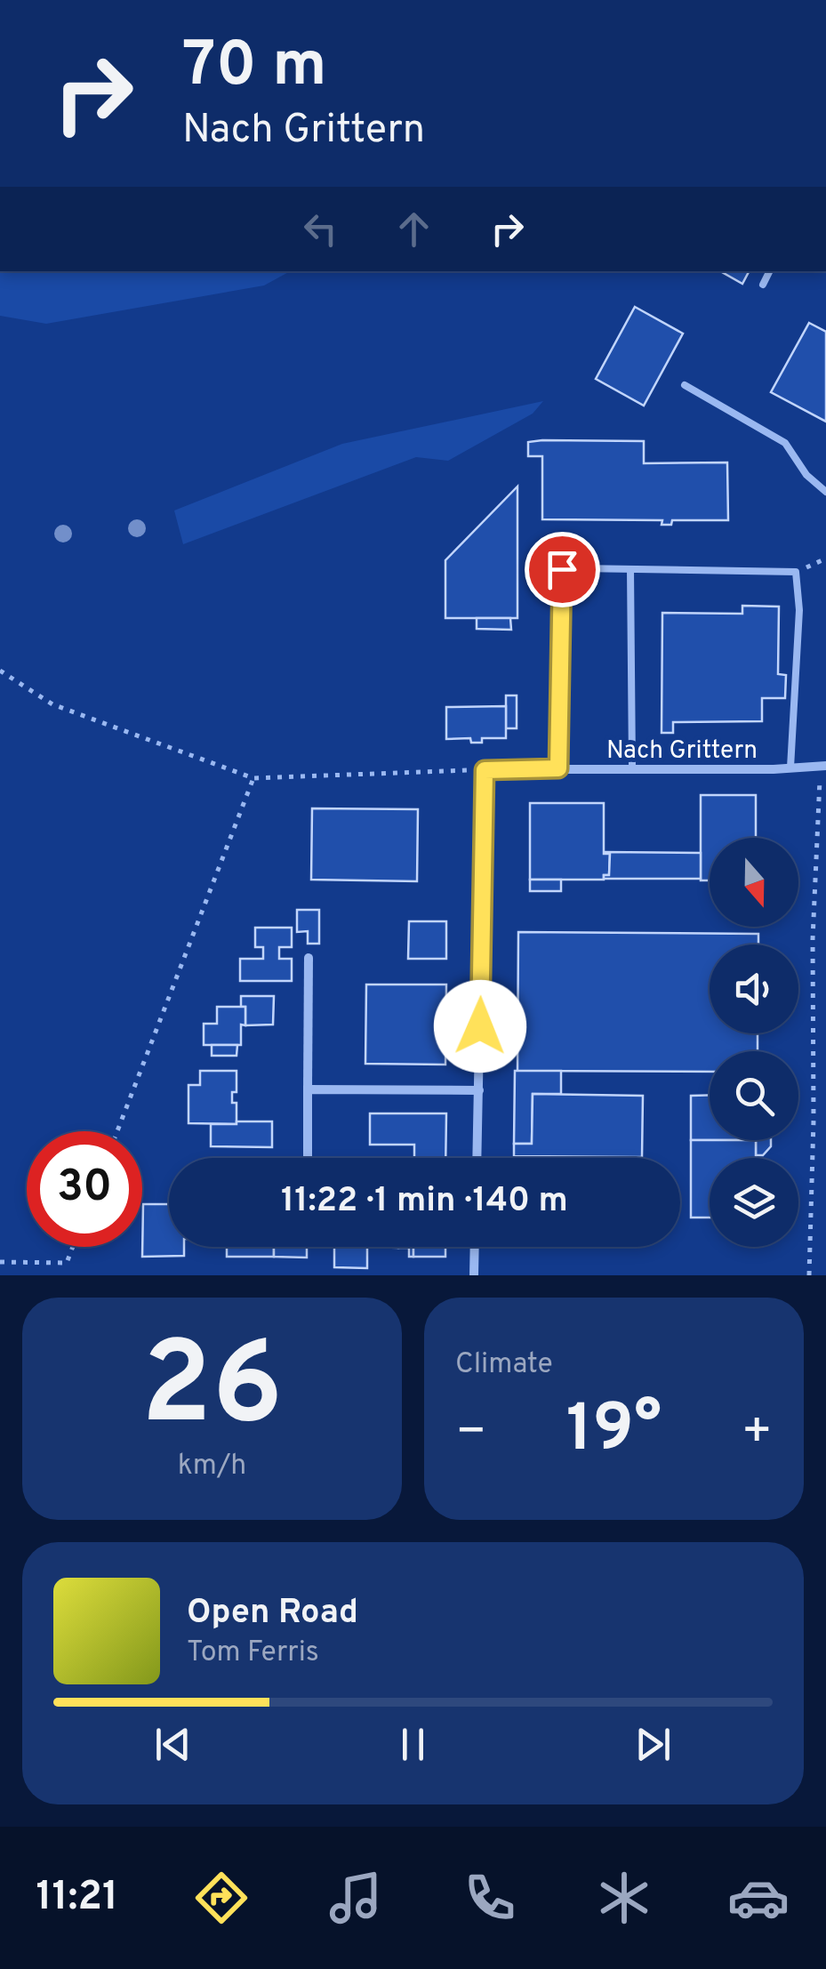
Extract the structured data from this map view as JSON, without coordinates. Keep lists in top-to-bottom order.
{
  "streets": {
    "street": ["Nach Grittern"]
  },
  "north": "bottom",
  "page": {
    "turn": ["70 m", "Nach Grittern"],
    "limit": "30",
    "trip": "11:22 · 1 min · 140 m",
    "tile": [
      ["26", "km/h"],
      "Climate"
    ],
    "heat": ["−", "19°", "+"],
    "song": ["Open Road", "Tom Ferris"],
    "tabs": "11:21"
  }
}
